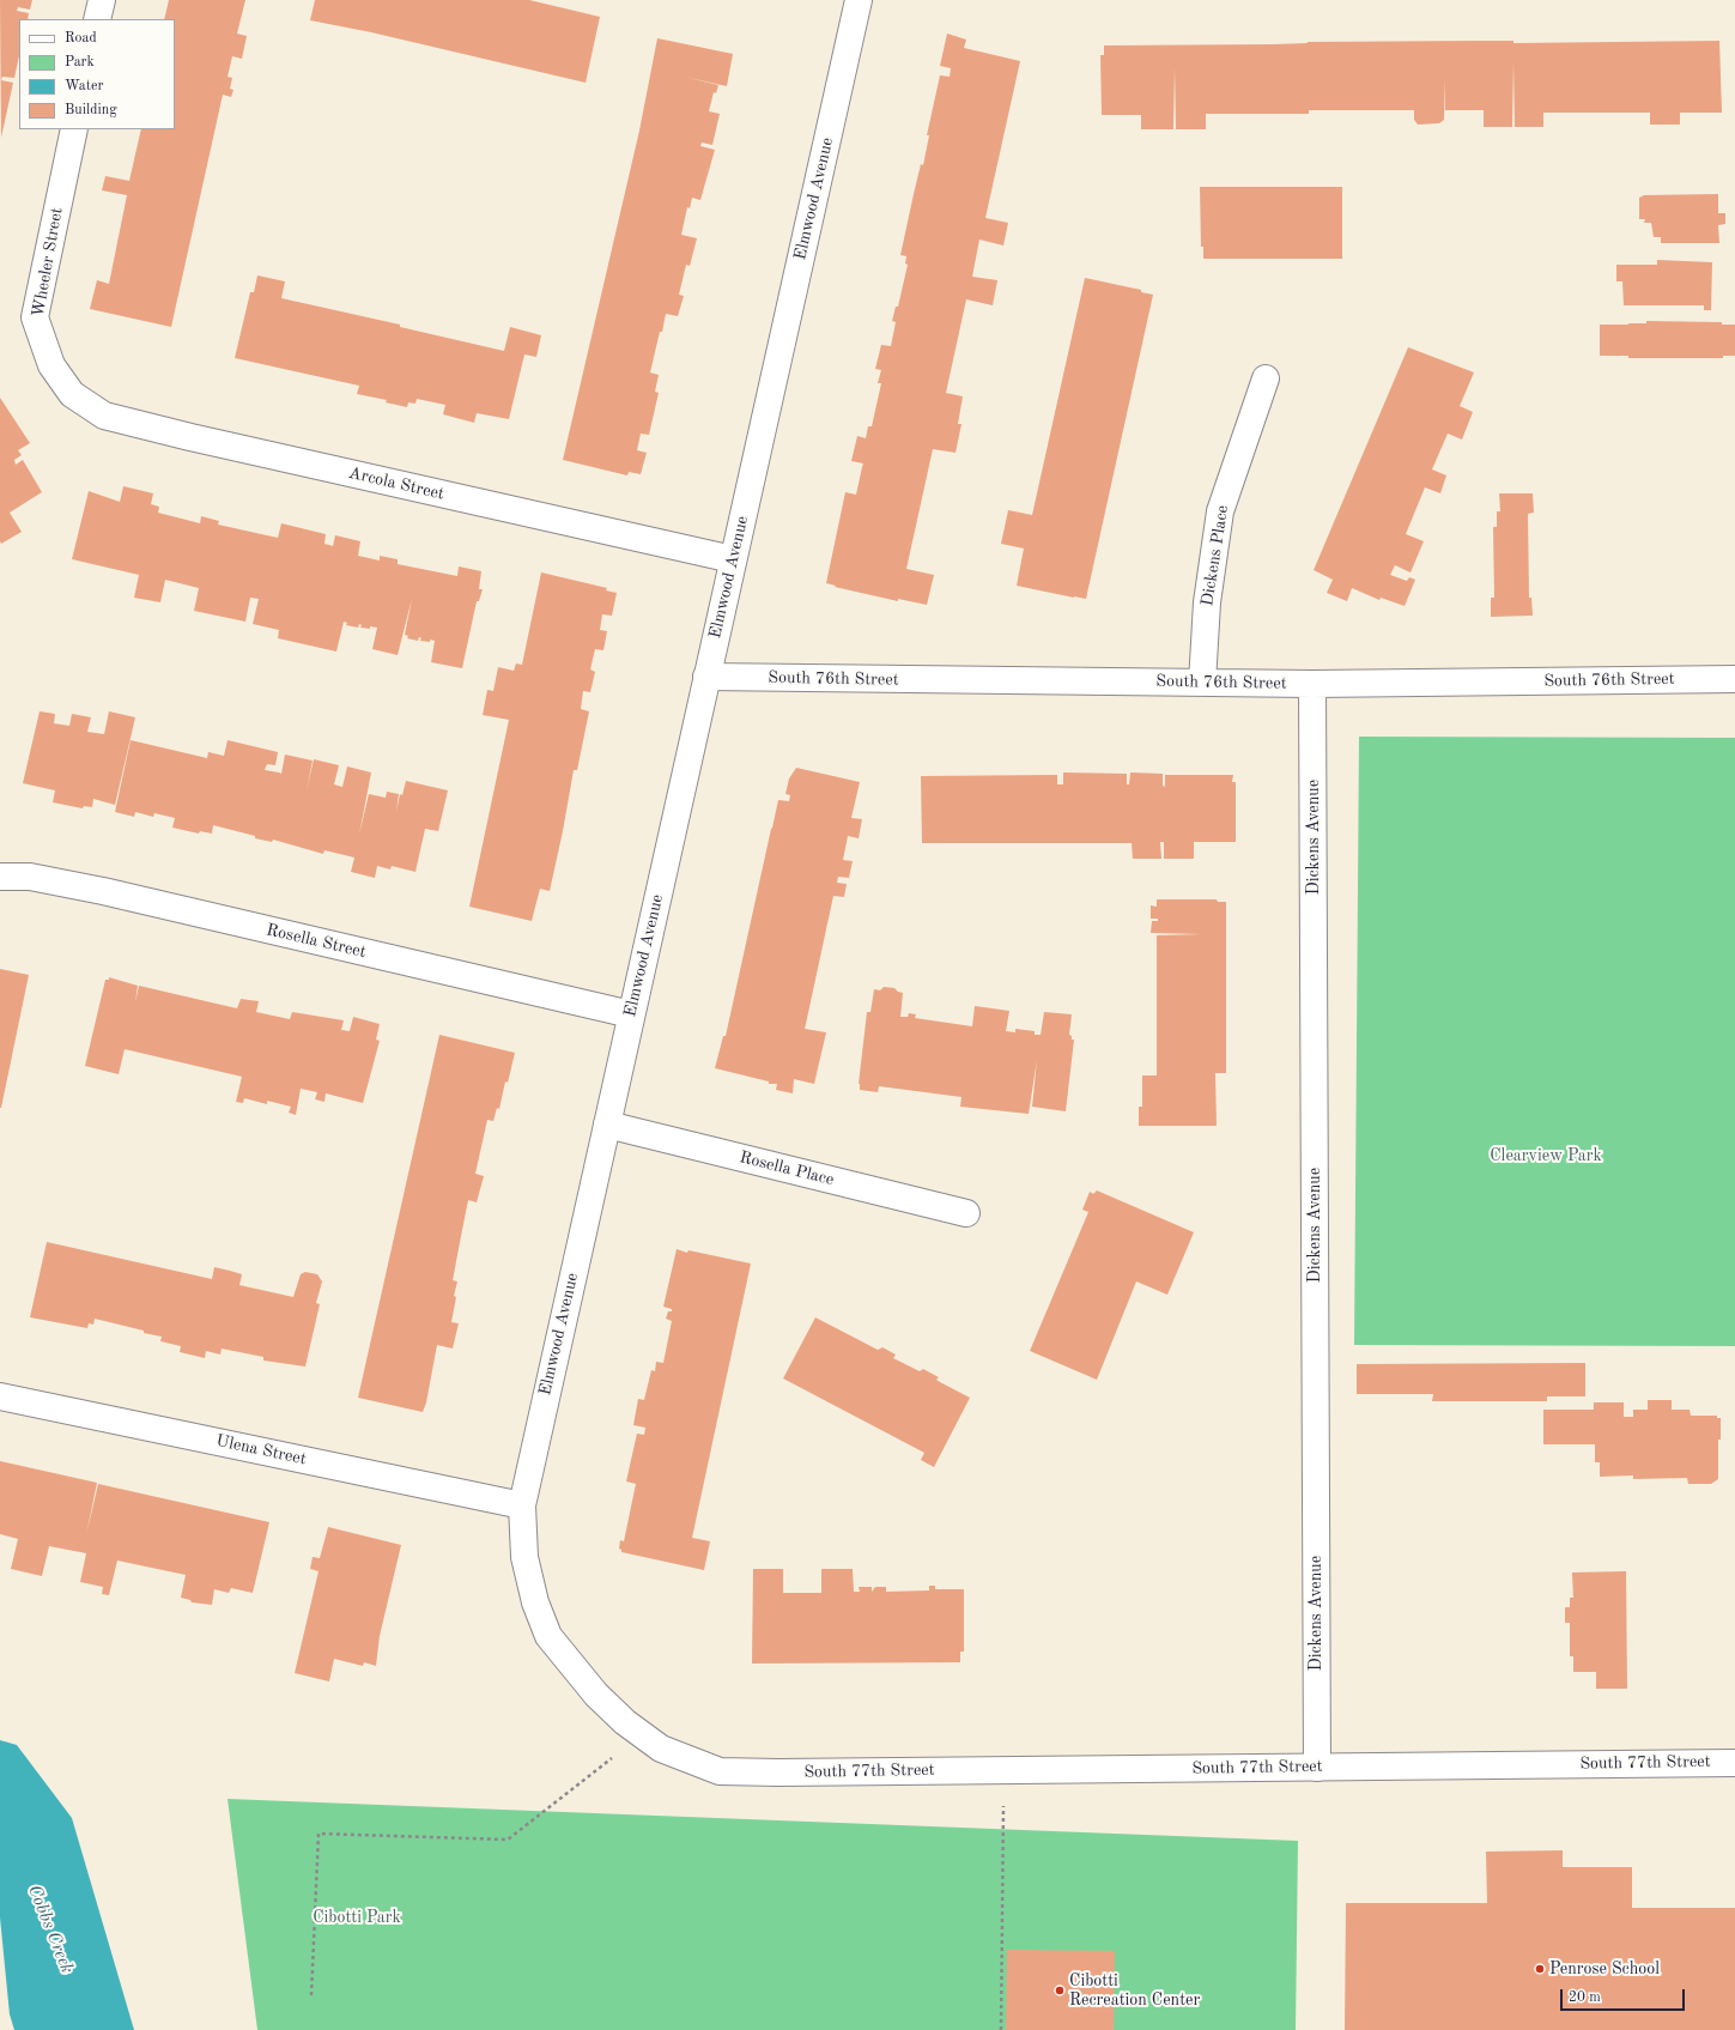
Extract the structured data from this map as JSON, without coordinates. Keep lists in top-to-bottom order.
{
  "streets": {
    "street": [
      "Elmwood Avenue",
      "Wheeler Street",
      "Arcola Street",
      "Dickens Place",
      "South 76th Street",
      "Dickens Avenue",
      "Rosella Street",
      "Rosella Place",
      "Ulena Street",
      "South 77th Street"
    ]
  },
  "crossings": [
    ["Elmwood Avenue", "Arcola Street"],
    ["Elmwood Avenue", "South 76th Street"],
    ["Elmwood Avenue", "Rosella Street"],
    ["Elmwood Avenue", "Rosella Place"],
    ["Elmwood Avenue", "Ulena Street"],
    ["Elmwood Avenue", "South 77th Street"],
    ["Wheeler Street", "Arcola Street"],
    ["Dickens Place", "South 76th Street"],
    ["South 76th Street", "Dickens Avenue"],
    ["Dickens Avenue", "South 77th Street"]
  ],
  "water": ["Cobbs Creek"],
  "parks": ["Clearview Park", "Cibotti Park"],
  "places": ["Penrose School", "Cibotti Recreation Center"],
  "legend": [
    "Road",
    "Park",
    "Water",
    "Building"
  ],
  "scale_bar": "20 m"
}
